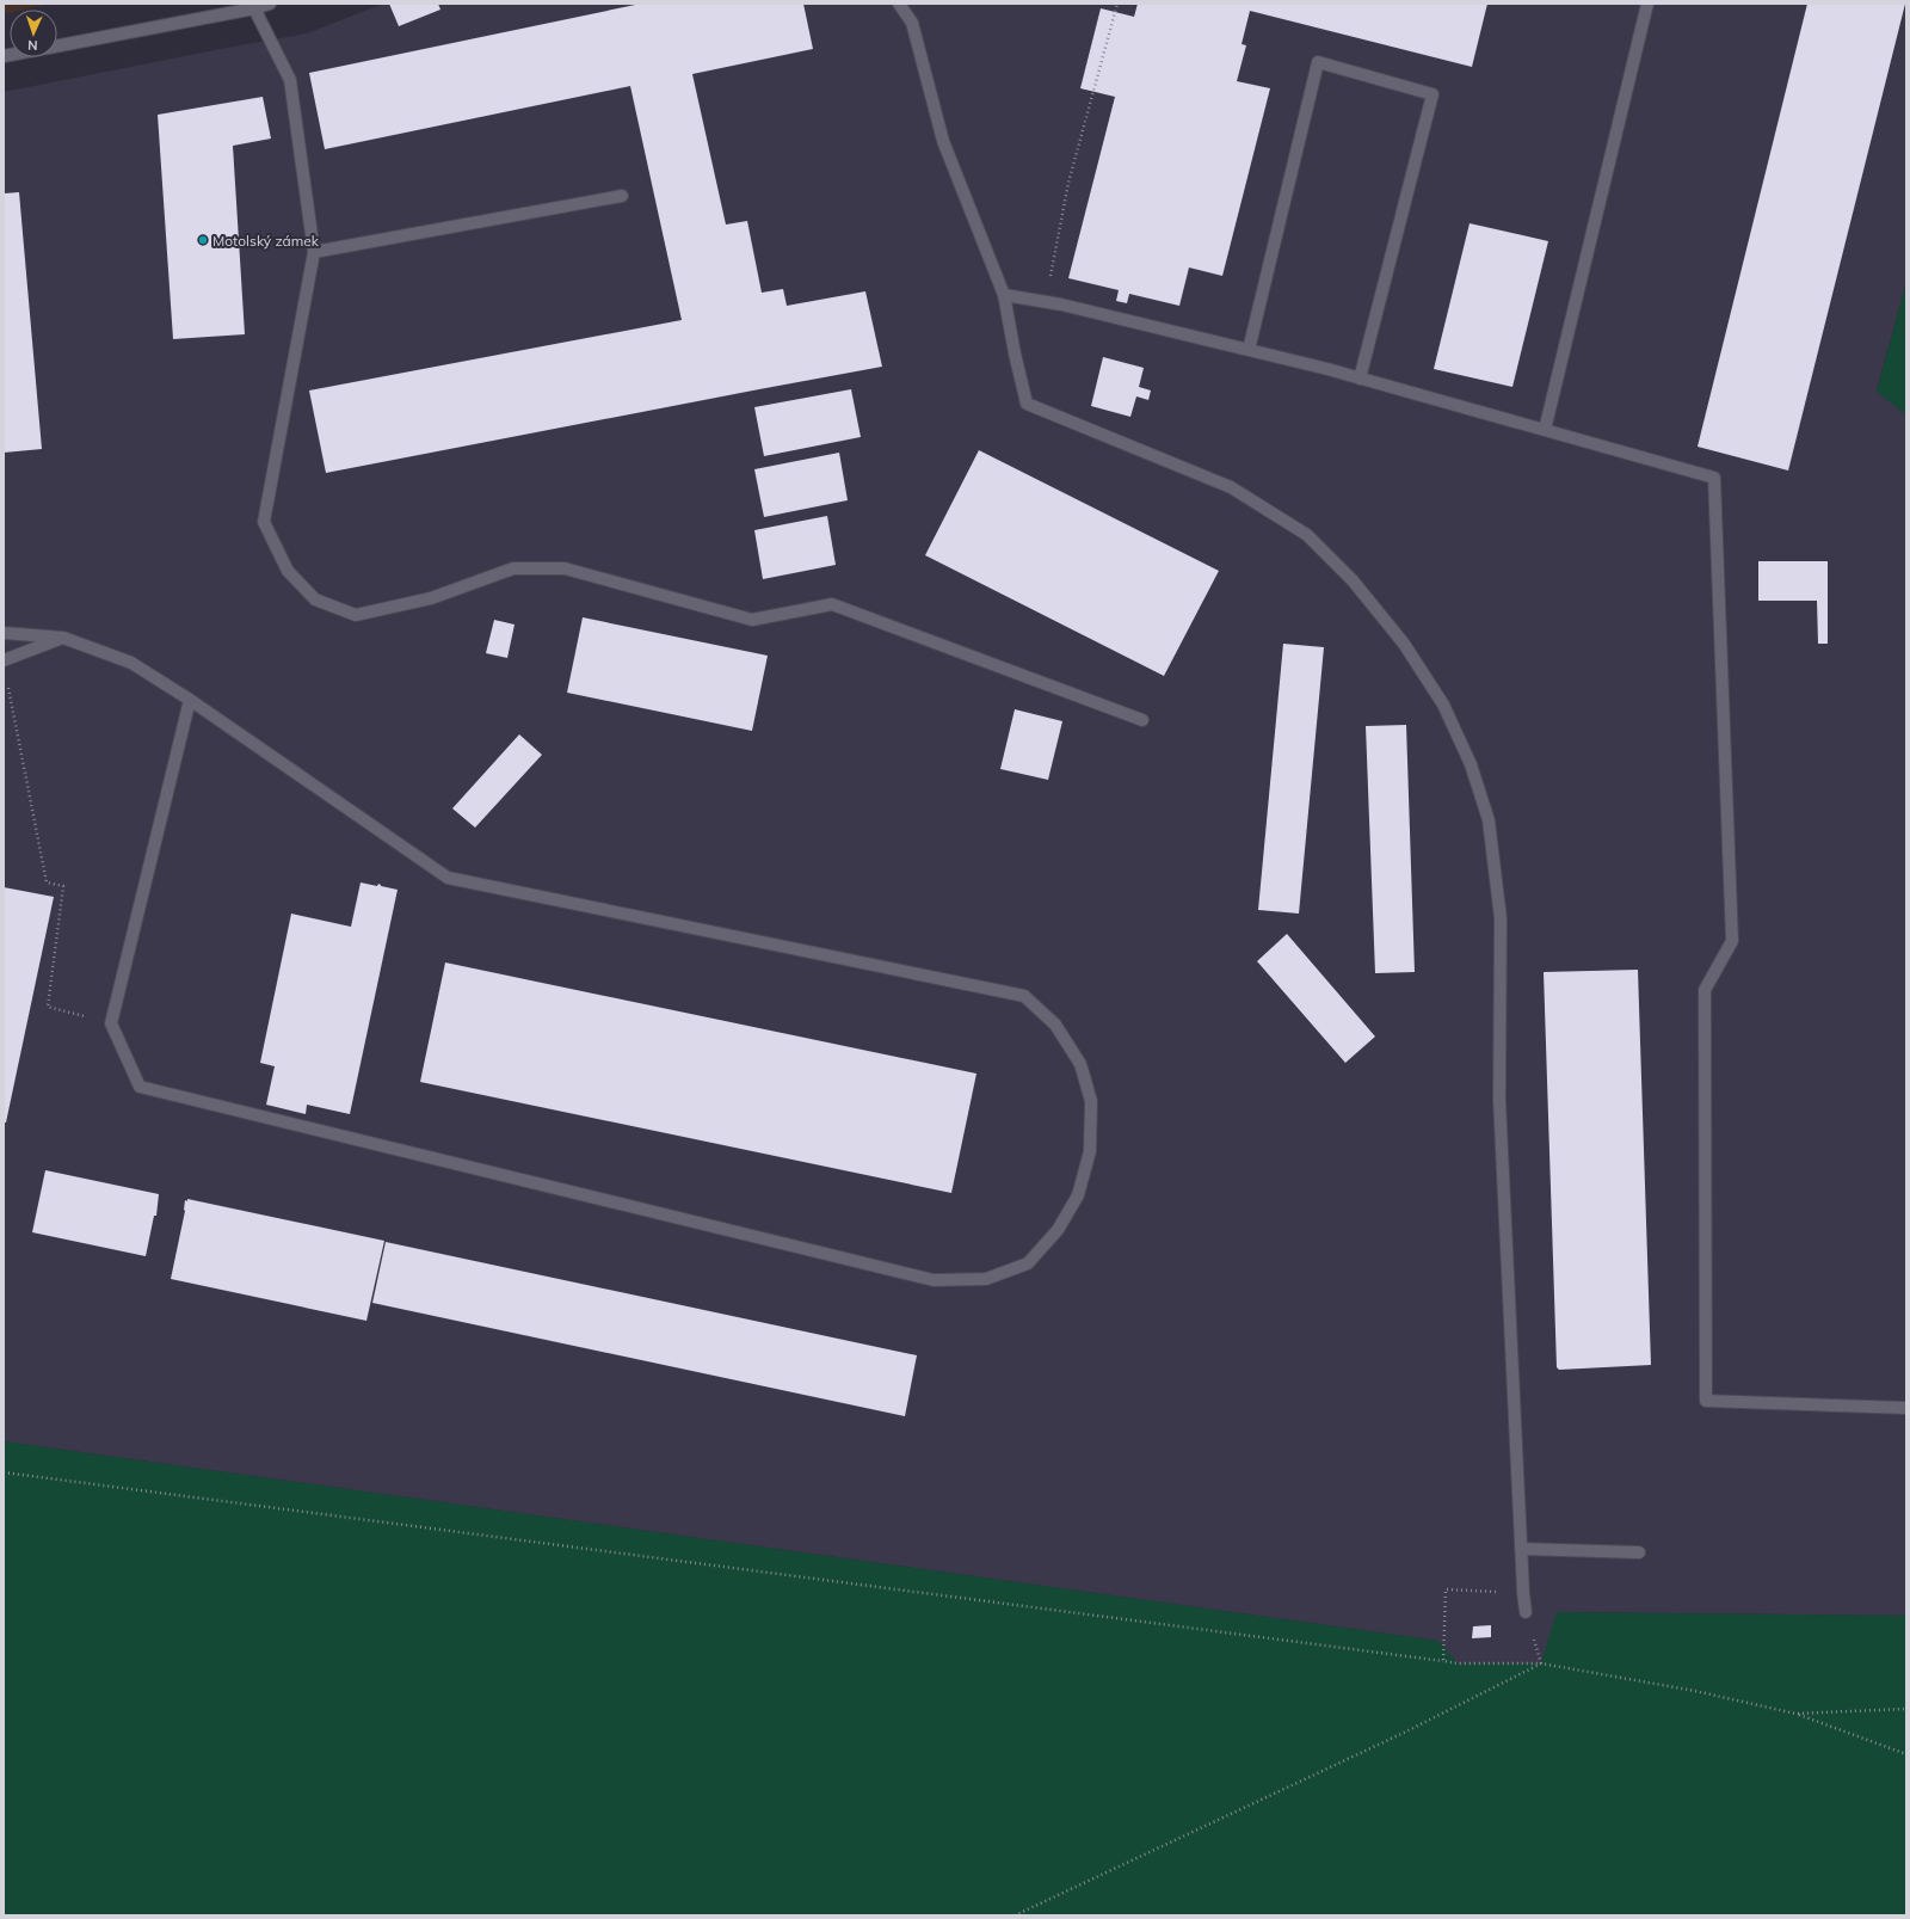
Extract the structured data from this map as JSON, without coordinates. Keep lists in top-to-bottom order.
{
  "places": ["Motolský zámek"],
  "north": "bottom"
}
